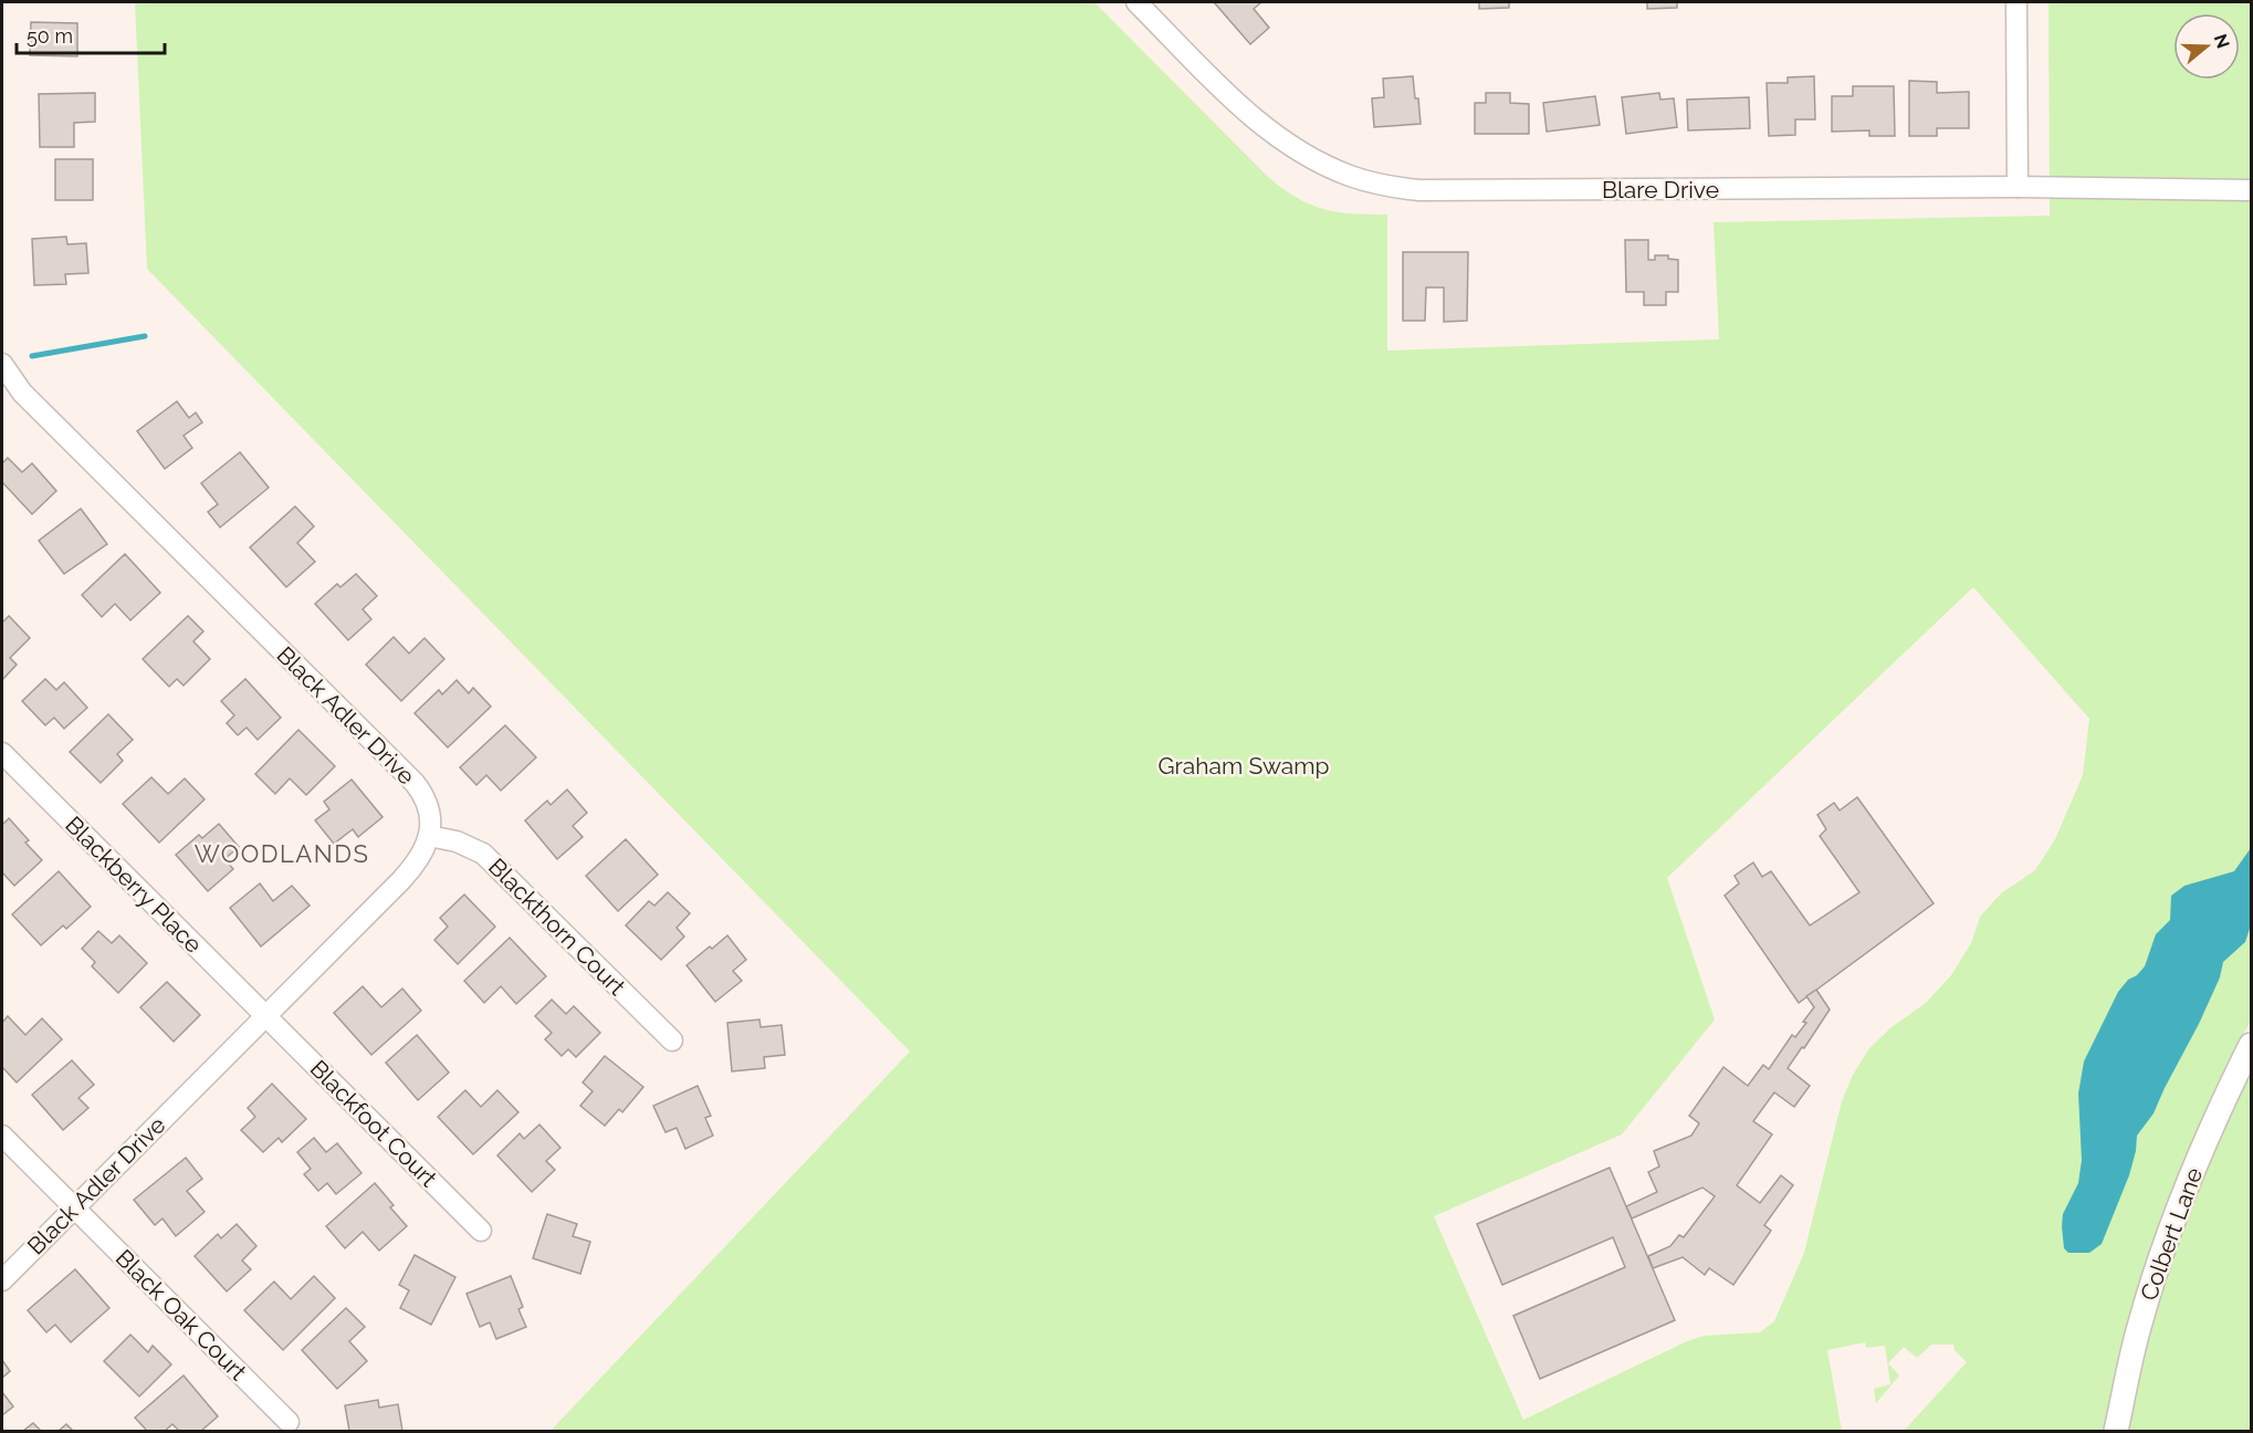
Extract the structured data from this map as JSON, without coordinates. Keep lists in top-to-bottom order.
{
  "streets": {
    "street": [
      "Blare Drive",
      "Black Adler Drive",
      "Blackberry Place",
      "Blackthorn Court",
      "Blackfoot Court",
      "Colbert Lane",
      "Black Oak Court"
    ]
  },
  "crossings": [
    ["Black Adler Drive", "Blackberry Place"],
    ["Black Adler Drive", "Blackthorn Court"],
    ["Black Adler Drive", "Blackfoot Court"],
    ["Black Adler Drive", "Black Oak Court"],
    ["Blackberry Place", "Blackfoot Court"]
  ],
  "districts": ["WOODLANDS"],
  "parks": ["Graham Swamp"],
  "scale_bar": "50 m",
  "north": "right"
}
